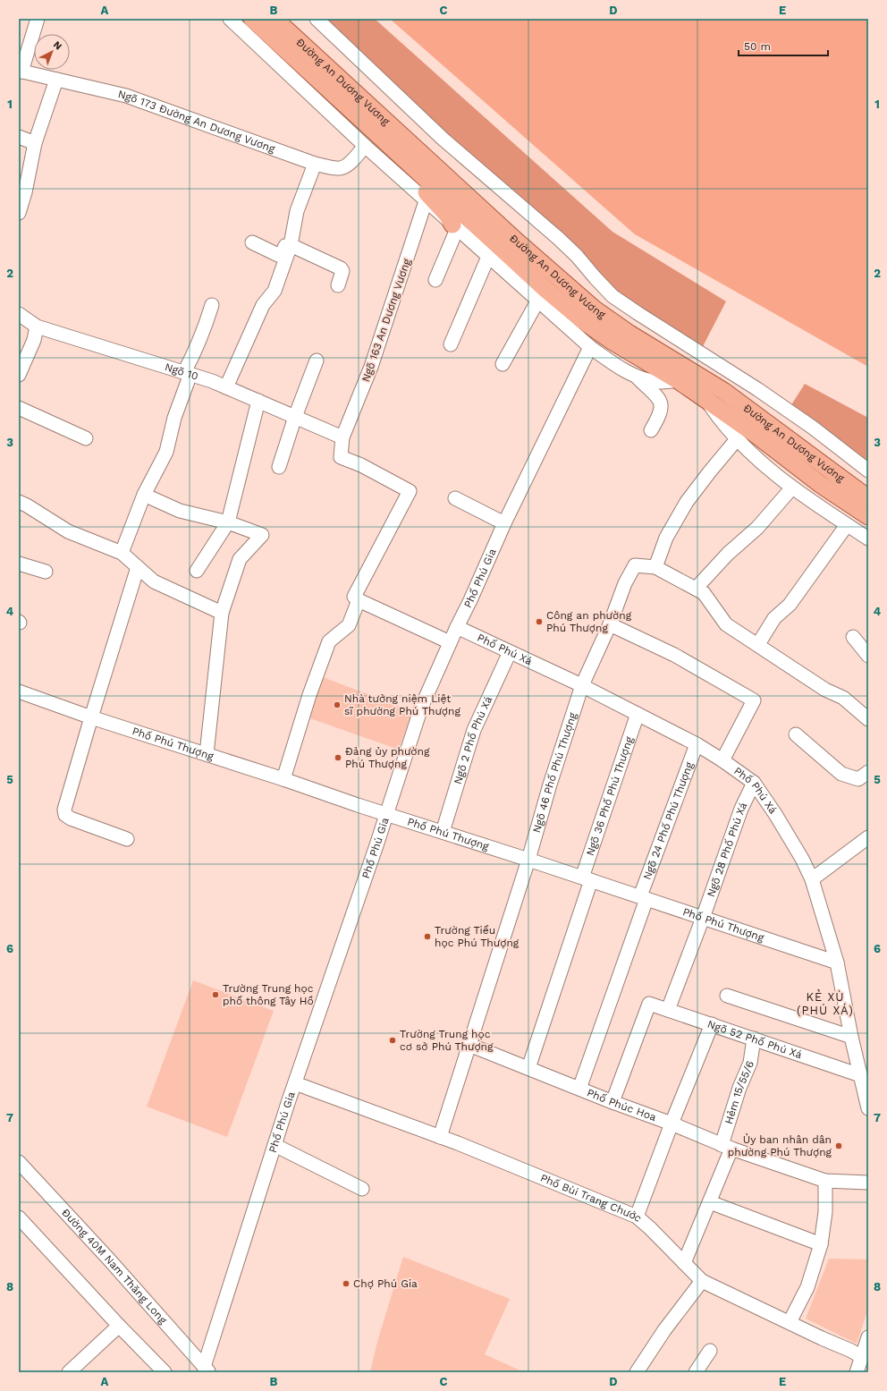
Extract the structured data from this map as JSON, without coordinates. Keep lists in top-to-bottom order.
{
  "streets": {
    "main road": ["Đường An Dương Vương"],
    "street": [
      "Ngõ 173 Đường An Dương Vương",
      "Ngõ 163 An Dương Vương",
      "Ngõ 10",
      "Phố Phú Gia",
      "Phố Phú Xá",
      "Ngõ 2 Phố Phú Xá",
      "Phố Phú Thượng",
      "Ngõ 46 Phố Phú Thượng",
      "Ngõ 36 Phố Phú Thượng",
      "Ngõ 24 Phố Phú Thượng",
      "Ngõ 28 Phố Phú Xá",
      "Ngõ 52 Phố Phú Xá",
      "Hẻm 15/55/6",
      "Phố Phúc Hoa",
      "Phố Bùi Trang Chước",
      "Đường 40M Nam Thăng Long"
    ]
  },
  "crossings": [
    ["Ngõ 163 An Dương Vương", "Ngõ 10"],
    ["Phố Phú Gia", "Phố Phú Xá"],
    ["Phố Phú Gia", "Phố Phú Thượng"],
    ["Phố Phú Gia", "Phố Bùi Trang Chước"],
    ["Phố Phú Gia", "Đường 40M Nam Thăng Long"],
    ["Phố Phú Xá", "Ngõ 2 Phố Phú Xá"],
    ["Phố Phú Xá", "Phố Phú Thượng"],
    ["Phố Phú Xá", "Ngõ 46 Phố Phú Thượng"],
    ["Phố Phú Xá", "Ngõ 36 Phố Phú Thượng"],
    ["Phố Phú Xá", "Ngõ 24 Phố Phú Thượng"],
    ["Phố Phú Xá", "Ngõ 28 Phố Phú Xá"],
    ["Phố Phú Xá", "Ngõ 52 Phố Phú Xá"],
    ["Ngõ 2 Phố Phú Xá", "Phố Phú Thượng"],
    ["Phố Phú Thượng", "Ngõ 46 Phố Phú Thượng"],
    ["Phố Phú Thượng", "Ngõ 36 Phố Phú Thượng"],
    ["Phố Phú Thượng", "Ngõ 24 Phố Phú Thượng"],
    ["Phố Phú Thượng", "Ngõ 28 Phố Phú Xá"],
    ["Ngõ 46 Phố Phú Thượng", "Phố Phúc Hoa"],
    ["Ngõ 36 Phố Phú Thượng", "Phố Phúc Hoa"],
    ["Ngõ 24 Phố Phú Thượng", "Phố Phúc Hoa"],
    ["Ngõ 28 Phố Phú Xá", "Ngõ 52 Phố Phú Xá"],
    ["Ngõ 52 Phố Phú Xá", "Hẻm 15/55/6"],
    ["Ngõ 52 Phố Phú Xá", "Phố Phúc Hoa"],
    ["Hẻm 15/55/6", "Phố Phúc Hoa"],
    ["Hẻm 15/55/6", "Phố Bùi Trang Chước"]
  ],
  "districts": ["KẺ XÙ (PHÚ XÁ)"],
  "places": [
    "Công an phường Phú Thượng",
    "Nhà tưởng niệm Liệt sĩ phường Phú Thượng",
    "Đảng ủy phường Phú Thượng",
    "Trường Tiểu học Phú Thượng",
    "Trường Trung học phổ thông Tây Hồ",
    "Trường Trung học cơ sở Phú Thượng",
    "Ủy ban nhân dân phường Phú Thượng",
    "Chợ Phú Gia"
  ],
  "scale_bar": "50 m",
  "north": "top right",
  "grid": {
    "columns": [
      "A",
      "B",
      "C",
      "D",
      "E"
    ],
    "rows": [
      "1",
      "2",
      "3",
      "4",
      "5",
      "6",
      "7",
      "8"
    ]
  }
}
